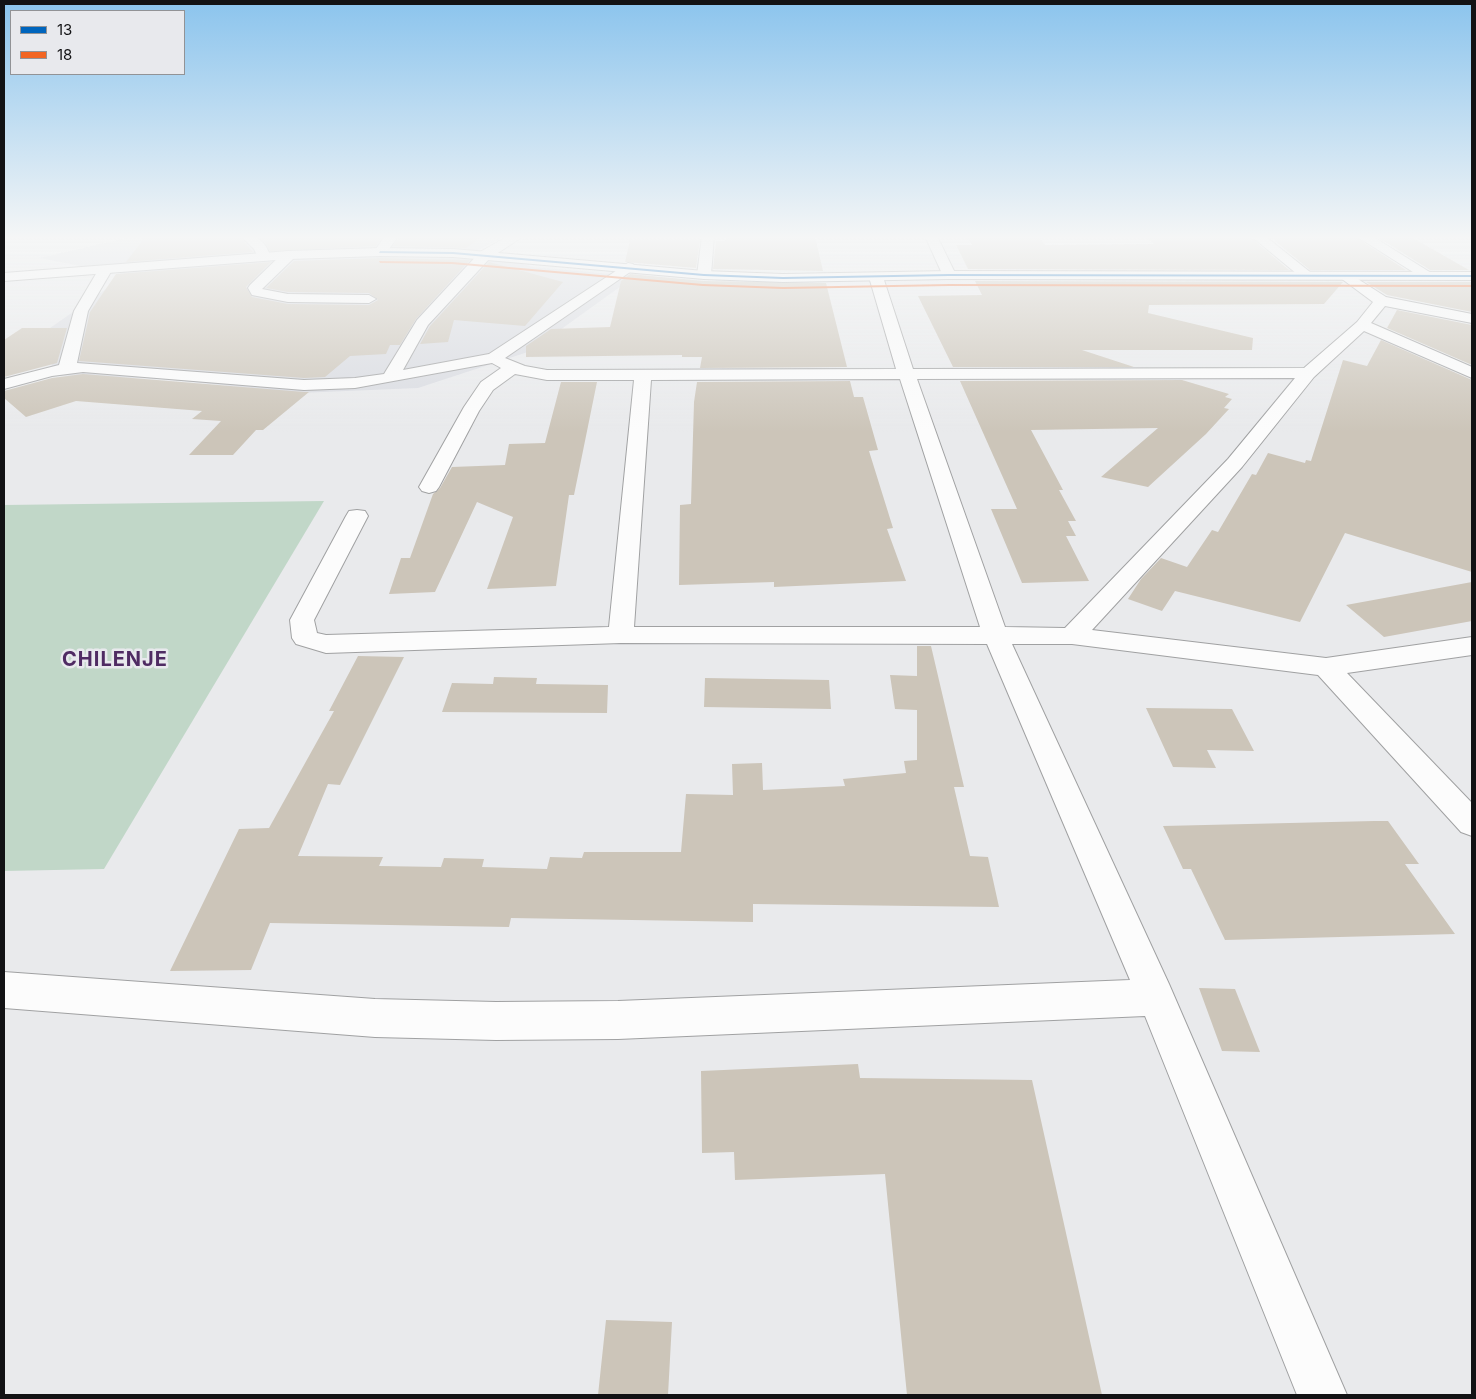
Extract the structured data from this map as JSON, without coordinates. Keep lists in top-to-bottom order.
{
  "districts": ["CHILENJE"],
  "legend": ["13", "18"]
}
